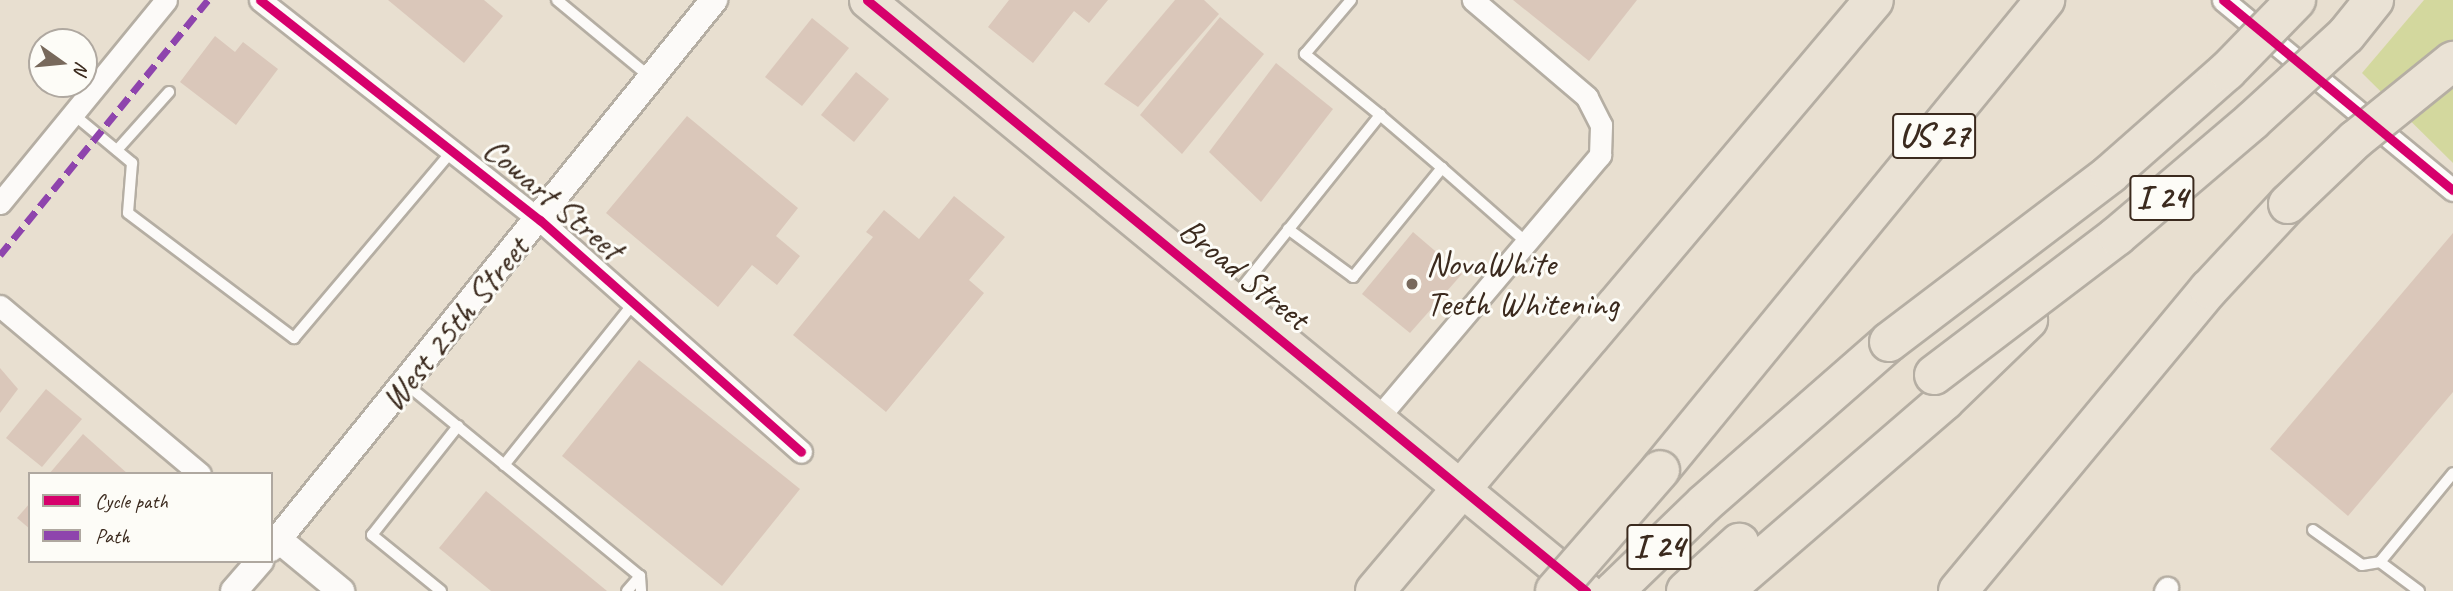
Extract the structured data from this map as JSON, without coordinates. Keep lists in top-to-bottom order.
{
  "streets": {
    "highway": ["US 27", "I 24"],
    "main road": ["Broad Street"],
    "street": ["Cowart Street", "West 25th Street"]
  },
  "crossings": [
    ["Cowart Street", "West 25th Street"]
  ],
  "places": ["NovaWhite Teeth Whitening"],
  "legend": ["Cycle path", "Path"],
  "north": "right"
}
